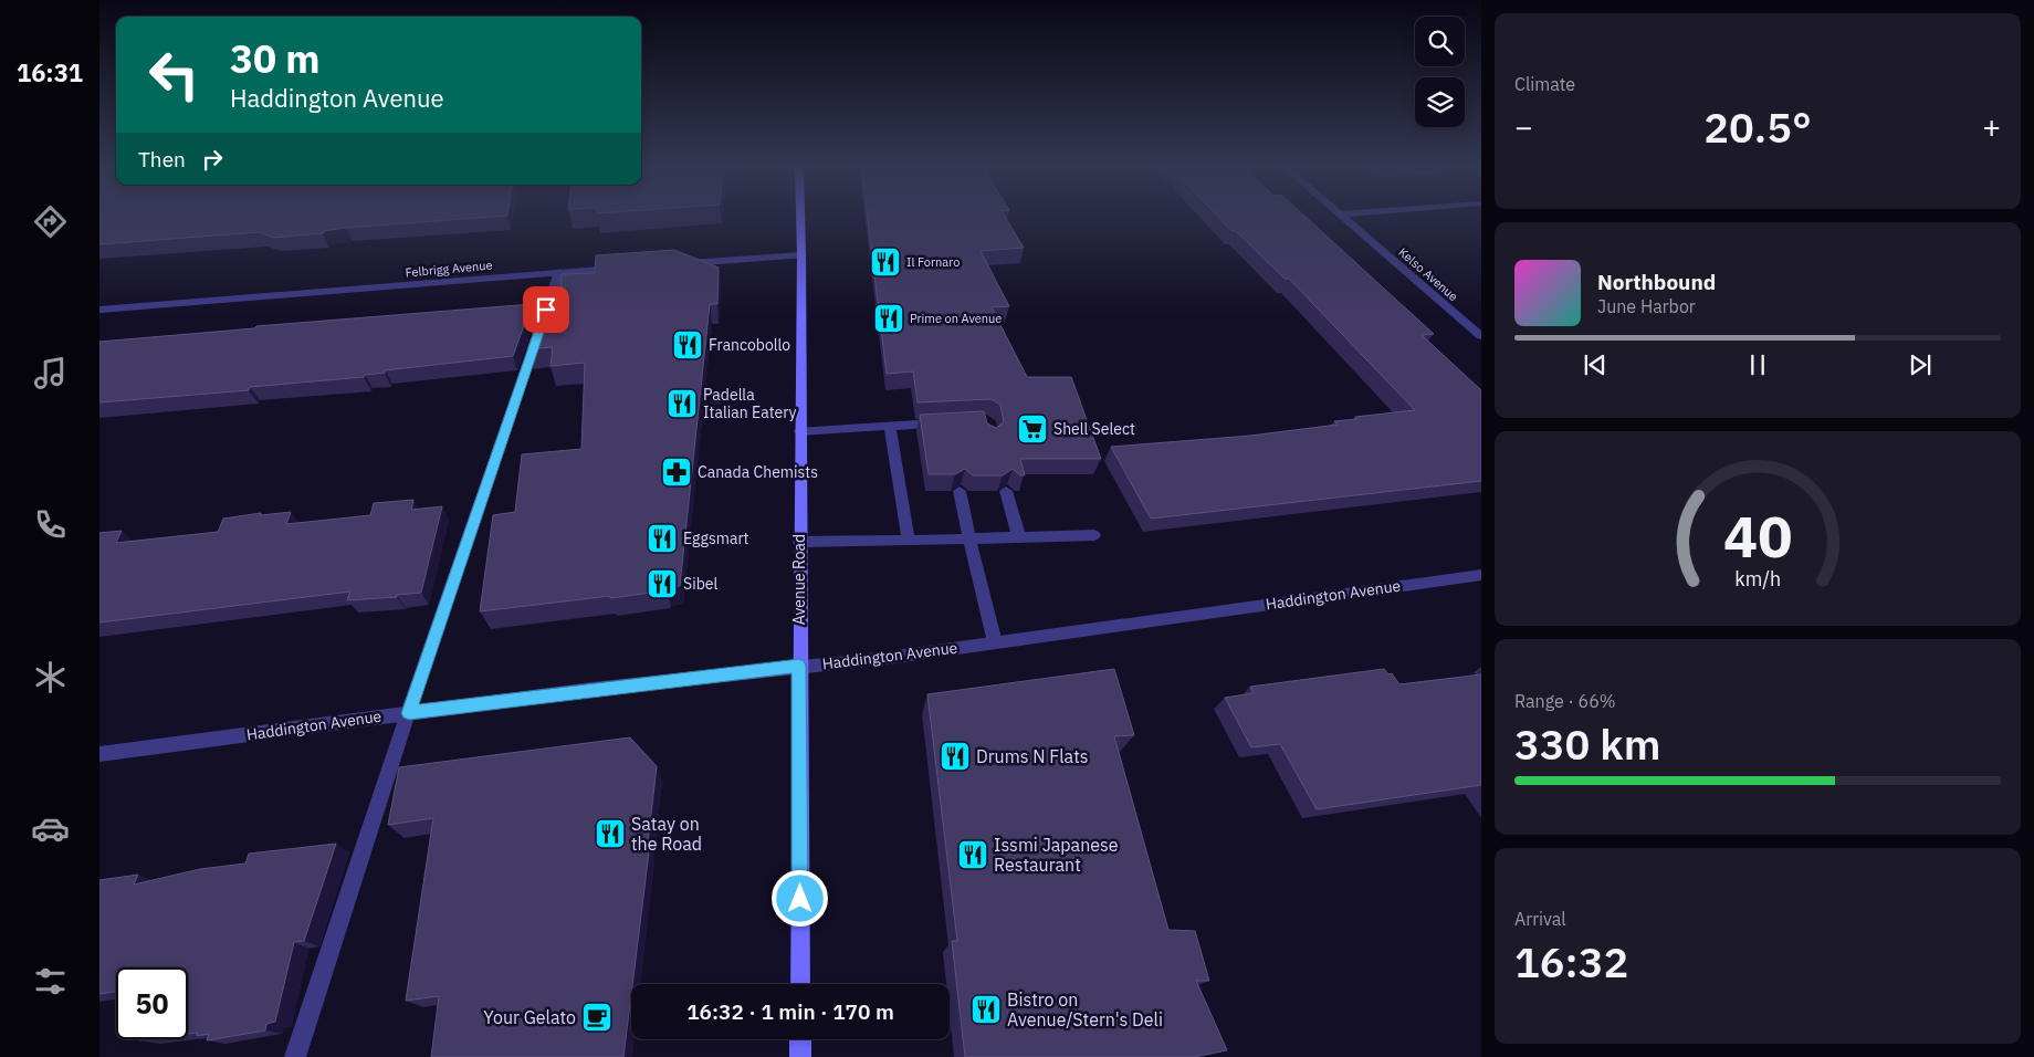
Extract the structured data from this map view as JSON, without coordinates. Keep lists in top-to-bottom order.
{
  "streets": {
    "main road": ["Avenue Road"],
    "street": ["Felbrigg Avenue", "Kelso Avenue", "Haddington Avenue"]
  },
  "crossings": [
    ["Avenue Road", "Haddington Avenue"]
  ],
  "places": {
    "restaurant": [
      "Il Fornaro",
      "Prime on Avenue",
      "Francobollo",
      "Padella Italian Eatery",
      "Eggsmart",
      "Sibel",
      "Drums N Flats",
      "Satay on the Road",
      "Issmi Japanese Restaurant",
      "Bistro on Avenue/Stern's Deli"
    ],
    "supermarket": ["Shell Select"],
    "pharmacy": ["Canada Chemists"],
    "cafe": ["Your Gelato"]
  },
  "page": {
    "tabs": "16:31",
    "tile": [
      "Climate",
      ["Range · 66%", "330 km"],
      ["Arrival", "16:32"]
    ],
    "turn": ["30 m", "Haddington Avenue"],
    "heat": ["−", "20.5°", "+"],
    "then": "Then",
    "song": ["Northbound", "June Harbor"],
    "limit": "50",
    "trip": "16:32 · 1 min · 170 m",
    "gauge": ["40", "km/h"]
  }
}
